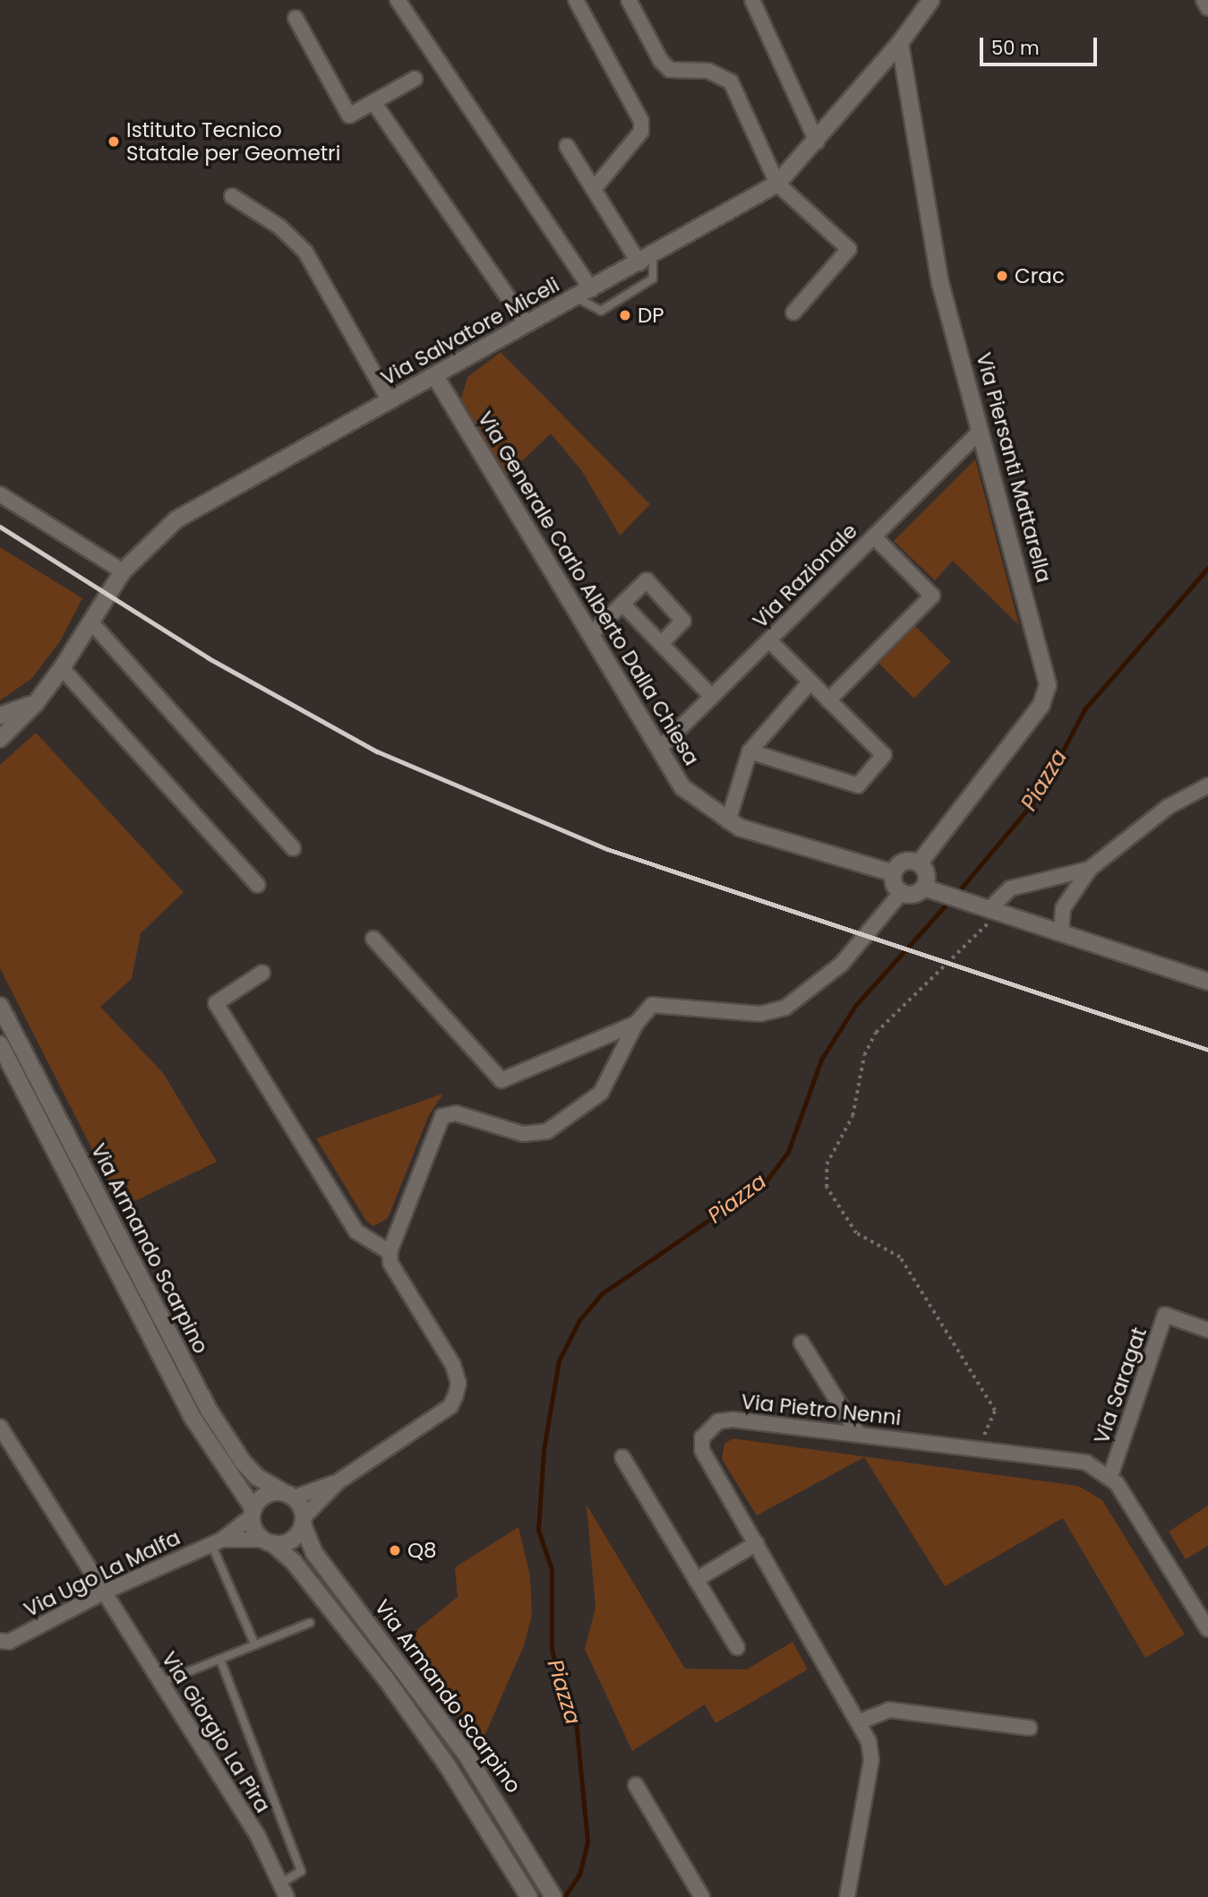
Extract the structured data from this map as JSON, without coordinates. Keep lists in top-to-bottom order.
{
  "streets": {
    "street": [
      "Via Salvatore Miceli",
      "Via Piersanti Mattarella",
      "Via Razionale",
      "Via Generale Carlo Alberto Dalla Chiesa",
      "Via Armando Scarpino",
      "Via Saragat",
      "Via Pietro Nenni",
      "Via Ugo La Malfa",
      "Via Giorgio La Pira"
    ]
  },
  "crossings": [
    ["Via Salvatore Miceli", "Via Piersanti Mattarella"],
    ["Via Salvatore Miceli", "Via Generale Carlo Alberto Dalla Chiesa"],
    ["Via Piersanti Mattarella", "Via Razionale"],
    ["Via Piersanti Mattarella", "Via Generale Carlo Alberto Dalla Chiesa"],
    ["Via Razionale", "Via Generale Carlo Alberto Dalla Chiesa"],
    ["Via Armando Scarpino", "Via Ugo La Malfa"],
    ["Via Saragat", "Via Pietro Nenni"],
    ["Via Ugo La Malfa", "Via Giorgio La Pira"]
  ],
  "water": ["Piazza"],
  "places": [
    "Istituto Tecnico Statale per Geometri",
    "Crac",
    "DP",
    "Q8"
  ],
  "scale_bar": "50 m"
}
